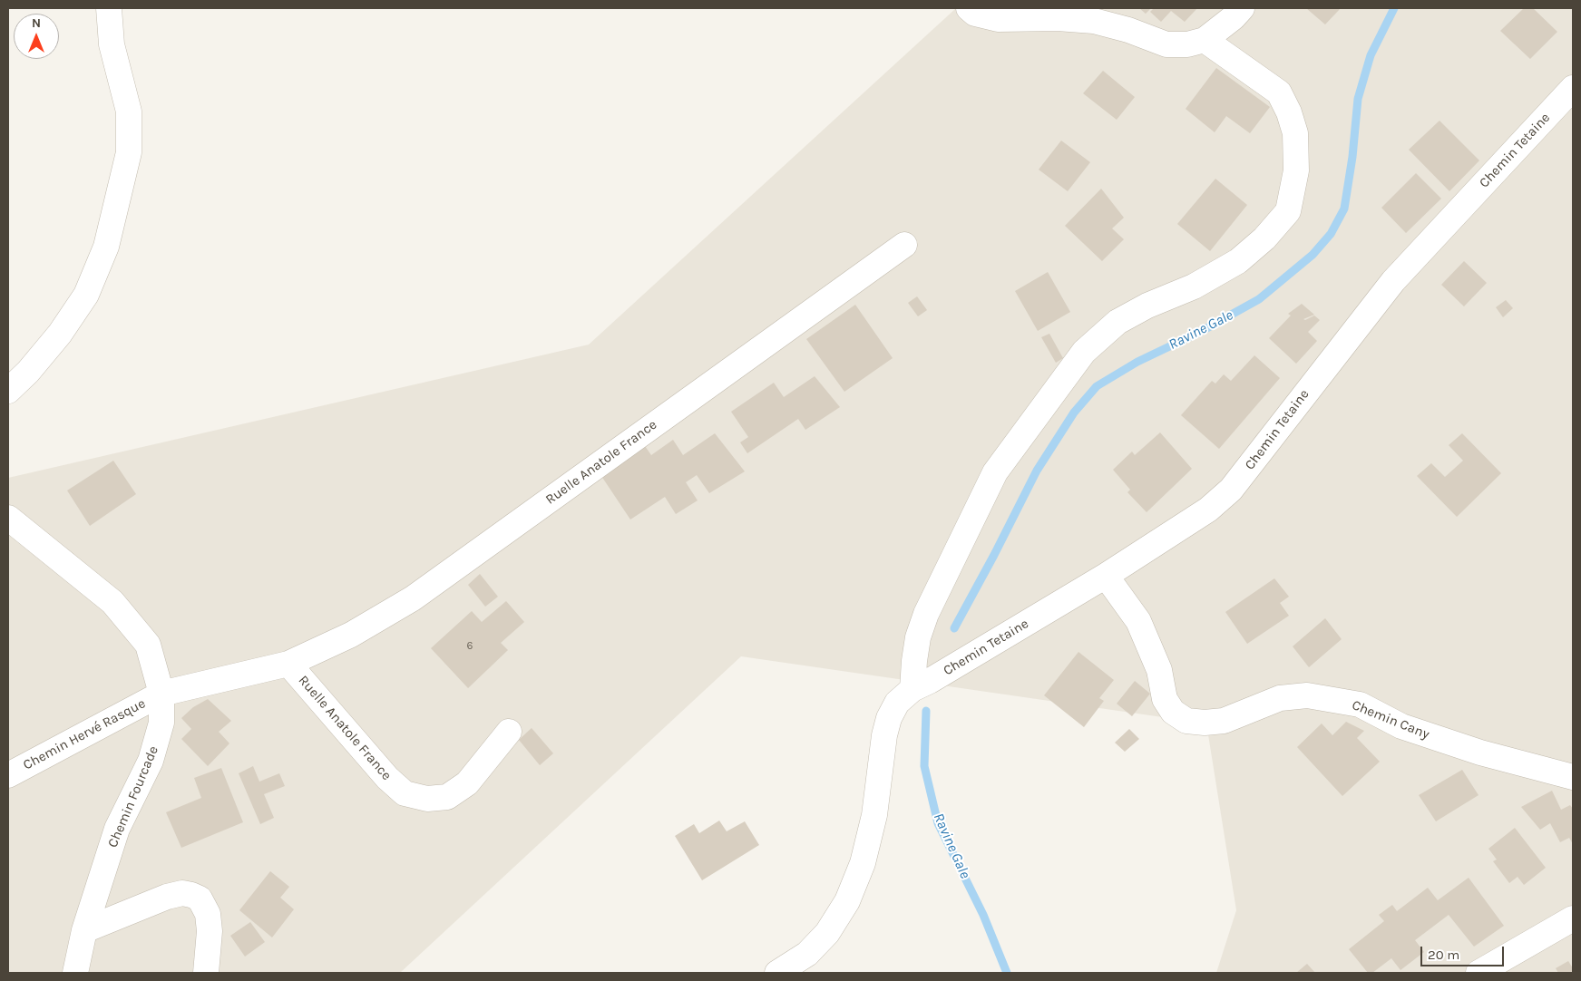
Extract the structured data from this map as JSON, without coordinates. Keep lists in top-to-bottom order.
{
  "streets": {
    "street": [
      "Chemin Tetaine",
      "Ruelle Anatole France",
      "Chemin Cany",
      "Chemin Hervé Rasque",
      "Chemin Fourcade"
    ]
  },
  "crossings": [
    ["Chemin Tetaine", "Chemin Cany"],
    ["Ruelle Anatole France", "Chemin Hervé Rasque"],
    ["Ruelle Anatole France", "Chemin Fourcade"],
    ["Chemin Hervé Rasque", "Chemin Fourcade"]
  ],
  "water": ["Ravine Gale"],
  "house_numbers": ["6"],
  "scale_bar": "20 m",
  "north": "top"
}
